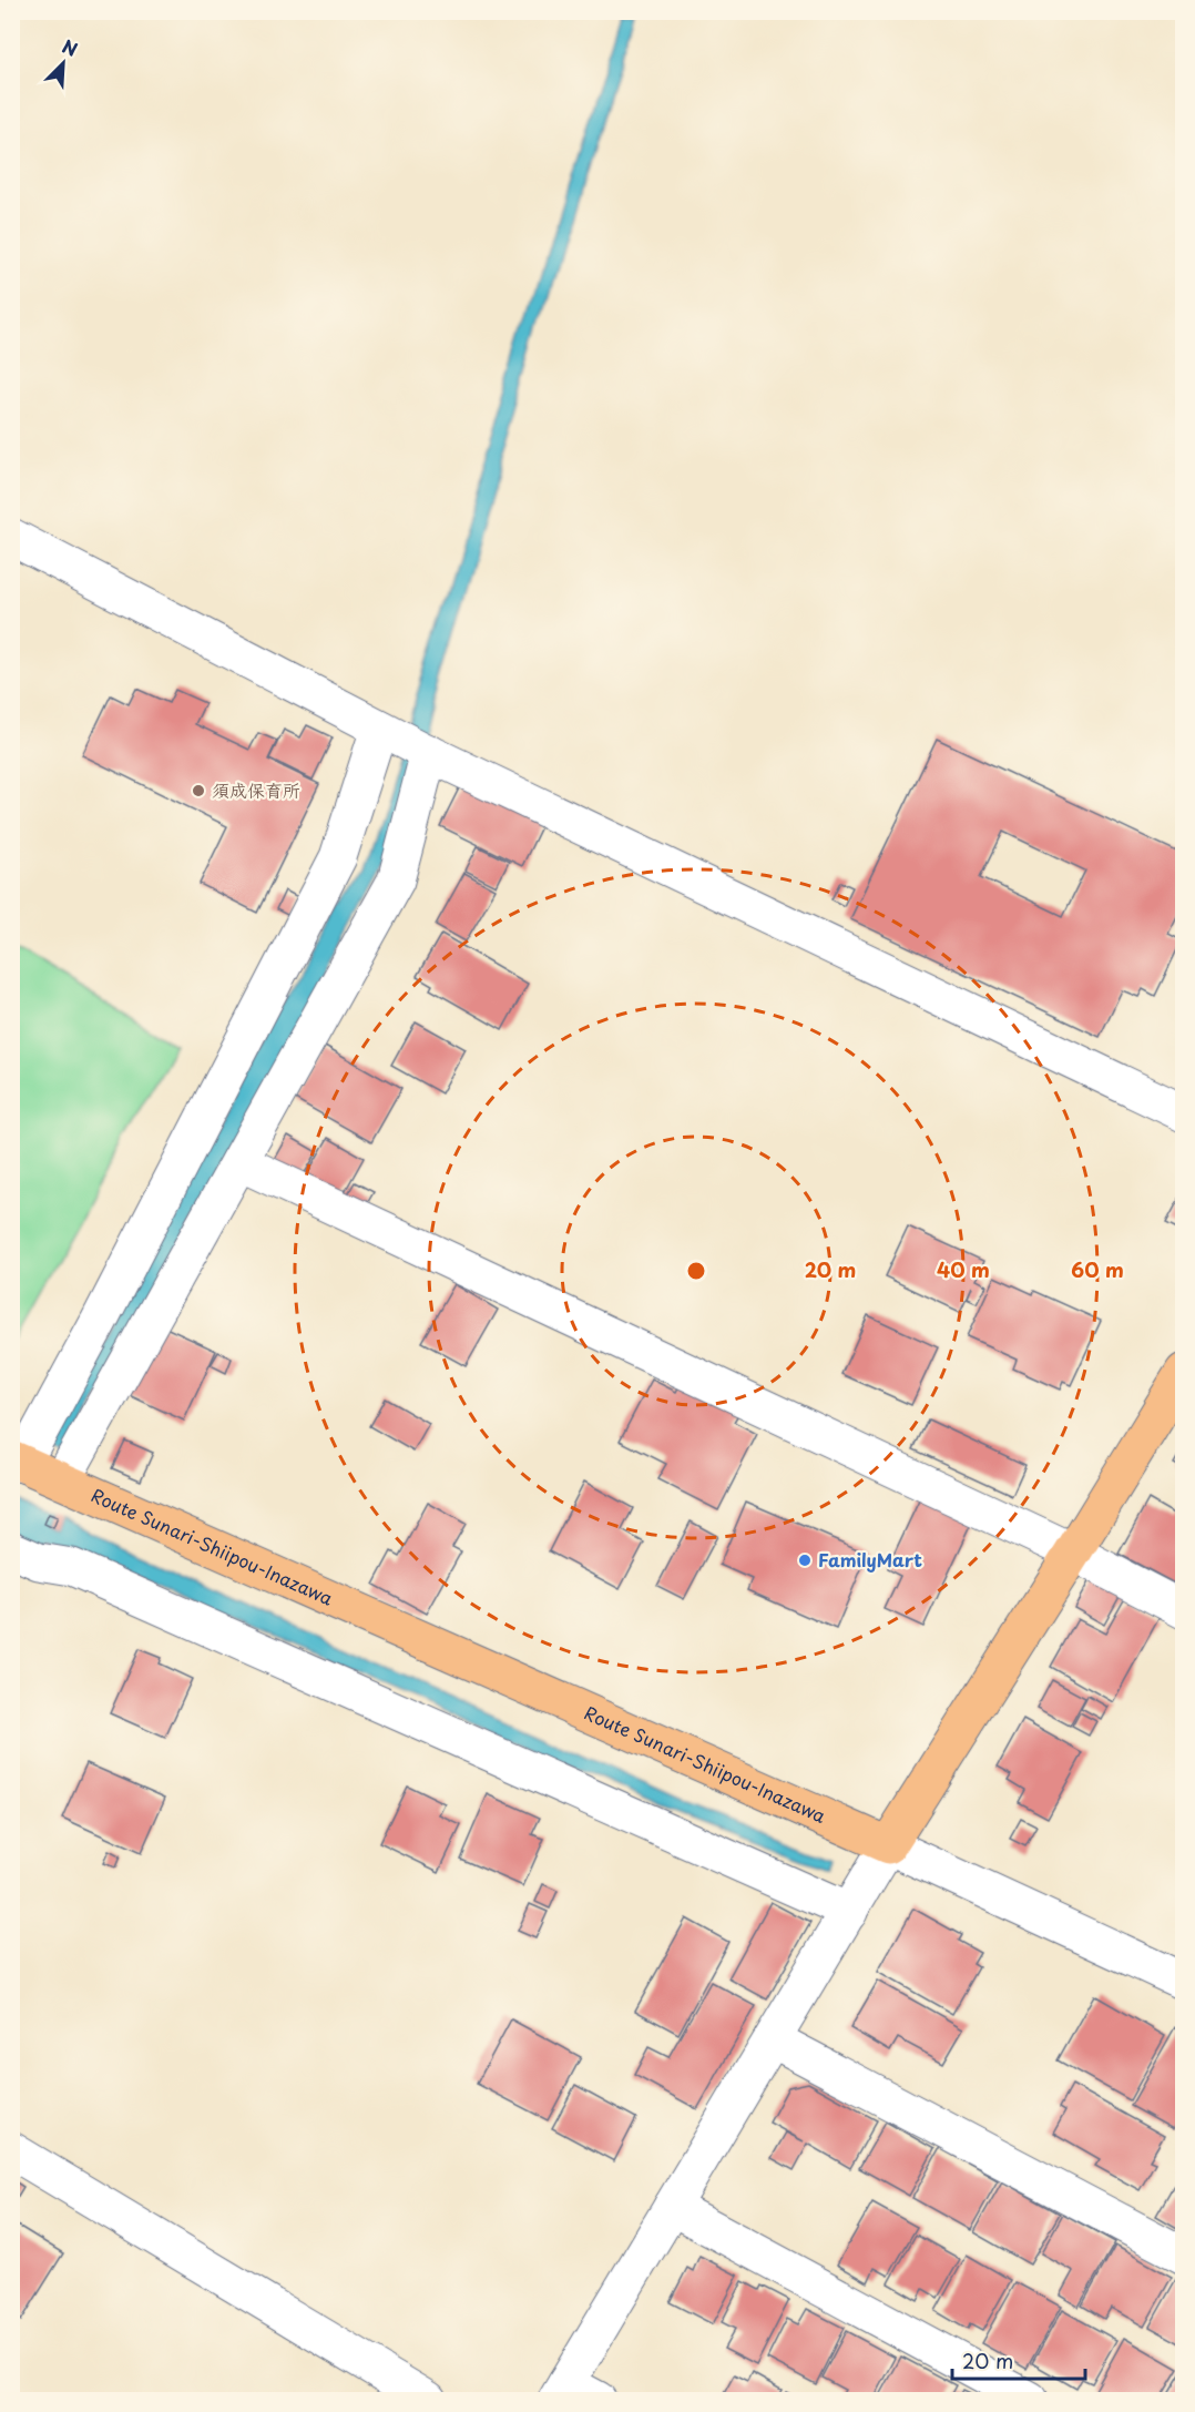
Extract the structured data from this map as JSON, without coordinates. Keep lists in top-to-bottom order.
{
  "streets": {
    "main road": ["Route Sunari-Shiipou-Inazawa"]
  },
  "places": ["須成保育所", "FamilyMart"],
  "scale_bar": "20 m",
  "north": "top right",
  "rings": ["20 m", "40 m", "60 m"]
}
